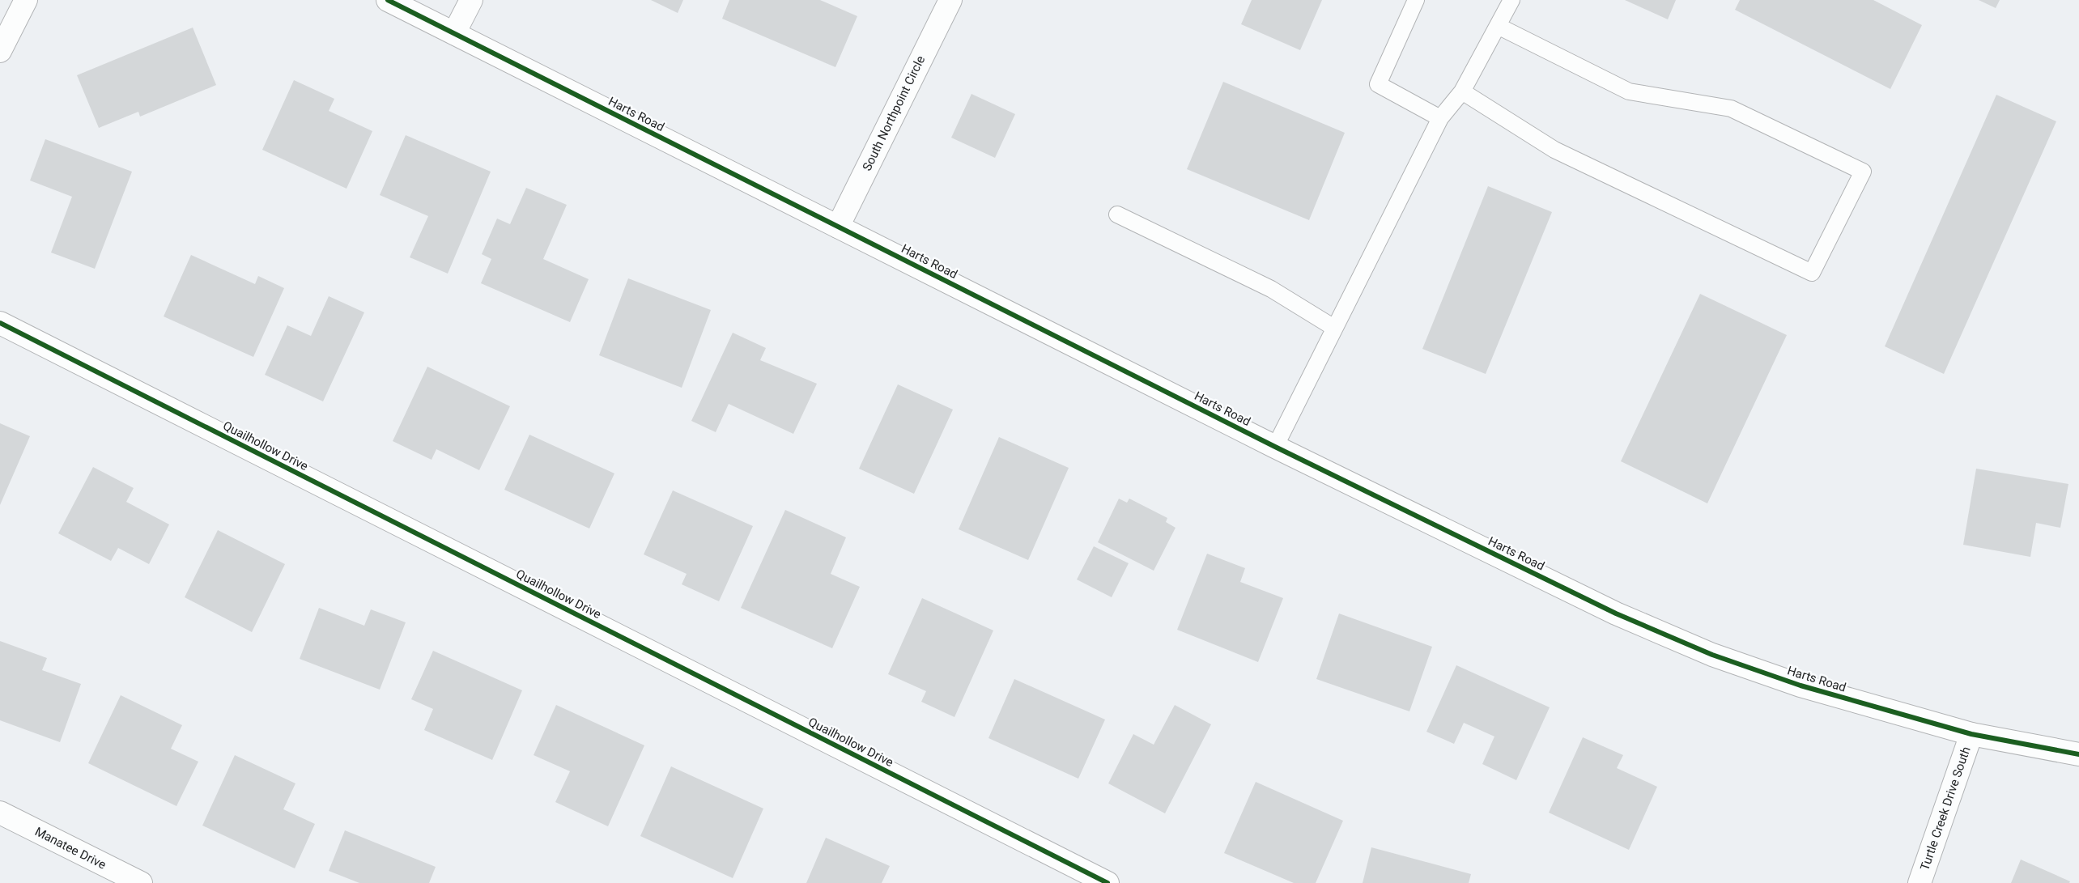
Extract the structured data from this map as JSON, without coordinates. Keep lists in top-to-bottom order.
{
  "streets": {
    "street": [
      "South Northpoint Circle",
      "Harts Road",
      "Quailhollow Drive",
      "Turtle Creek Drive South",
      "Manatee Drive"
    ]
  },
  "crossings": [
    ["South Northpoint Circle", "Harts Road"],
    ["Harts Road", "Turtle Creek Drive South"]
  ]
}
